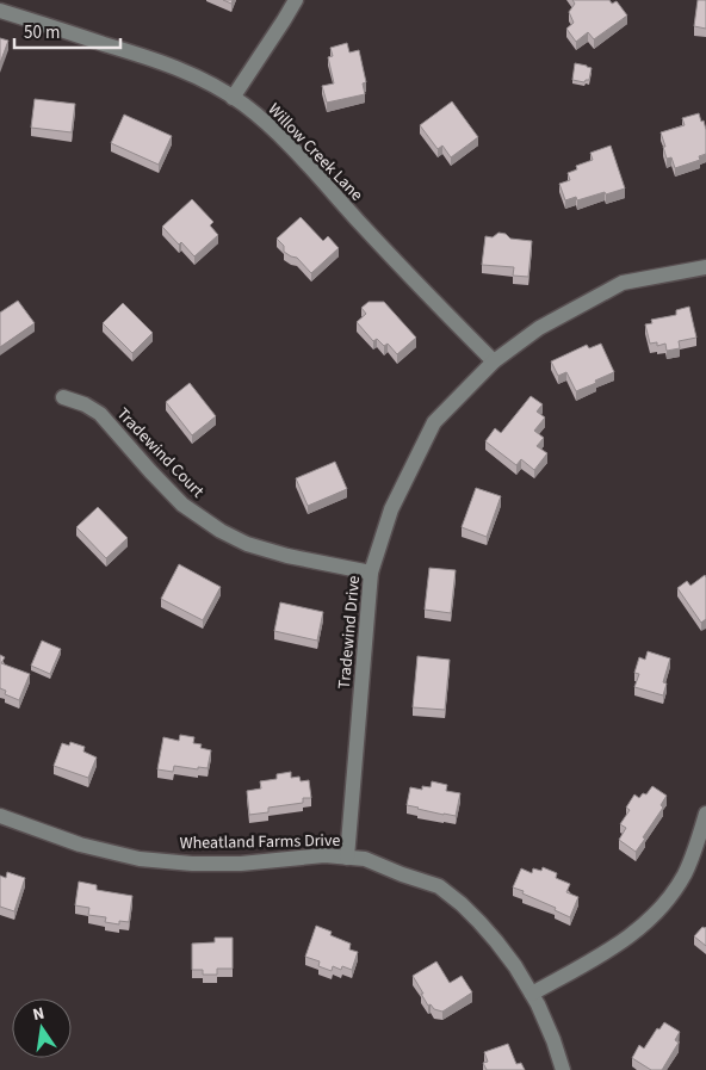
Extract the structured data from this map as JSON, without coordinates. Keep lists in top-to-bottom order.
{
  "streets": {
    "street": [
      "Willow Creek Lane",
      "Tradewind Court",
      "Tradewind Drive",
      "Wheatland Farms Drive"
    ]
  },
  "crossings": [
    ["Willow Creek Lane", "Tradewind Drive"],
    ["Tradewind Court", "Tradewind Drive"],
    ["Tradewind Drive", "Wheatland Farms Drive"]
  ],
  "scale_bar": "50 m",
  "north": "top"
}
